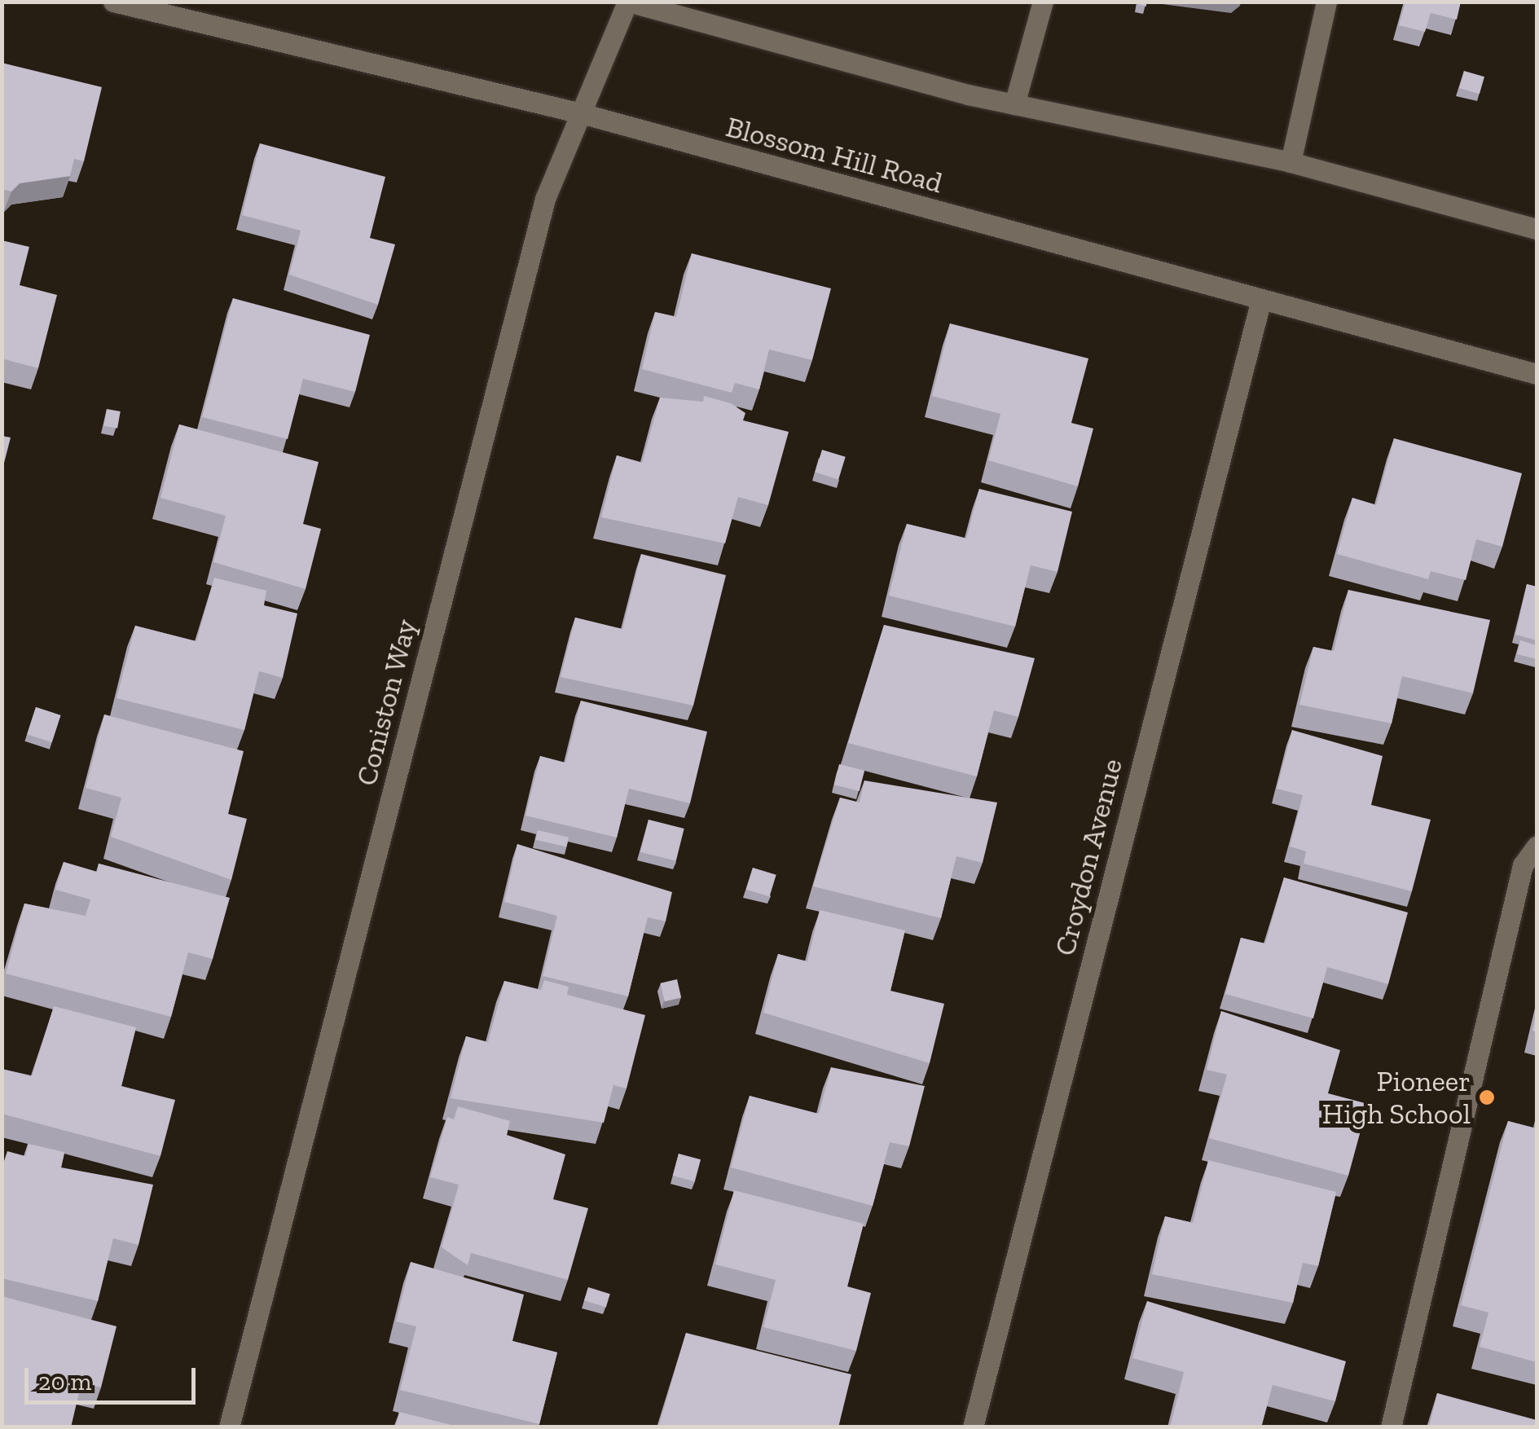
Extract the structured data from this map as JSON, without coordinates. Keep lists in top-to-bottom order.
{
  "streets": {
    "street": ["Blossom Hill Road", "Coniston Way", "Croydon Avenue"]
  },
  "crossings": [
    ["Blossom Hill Road", "Coniston Way"],
    ["Blossom Hill Road", "Croydon Avenue"]
  ],
  "places": ["Pioneer High School"],
  "scale_bar": "20 m"
}
